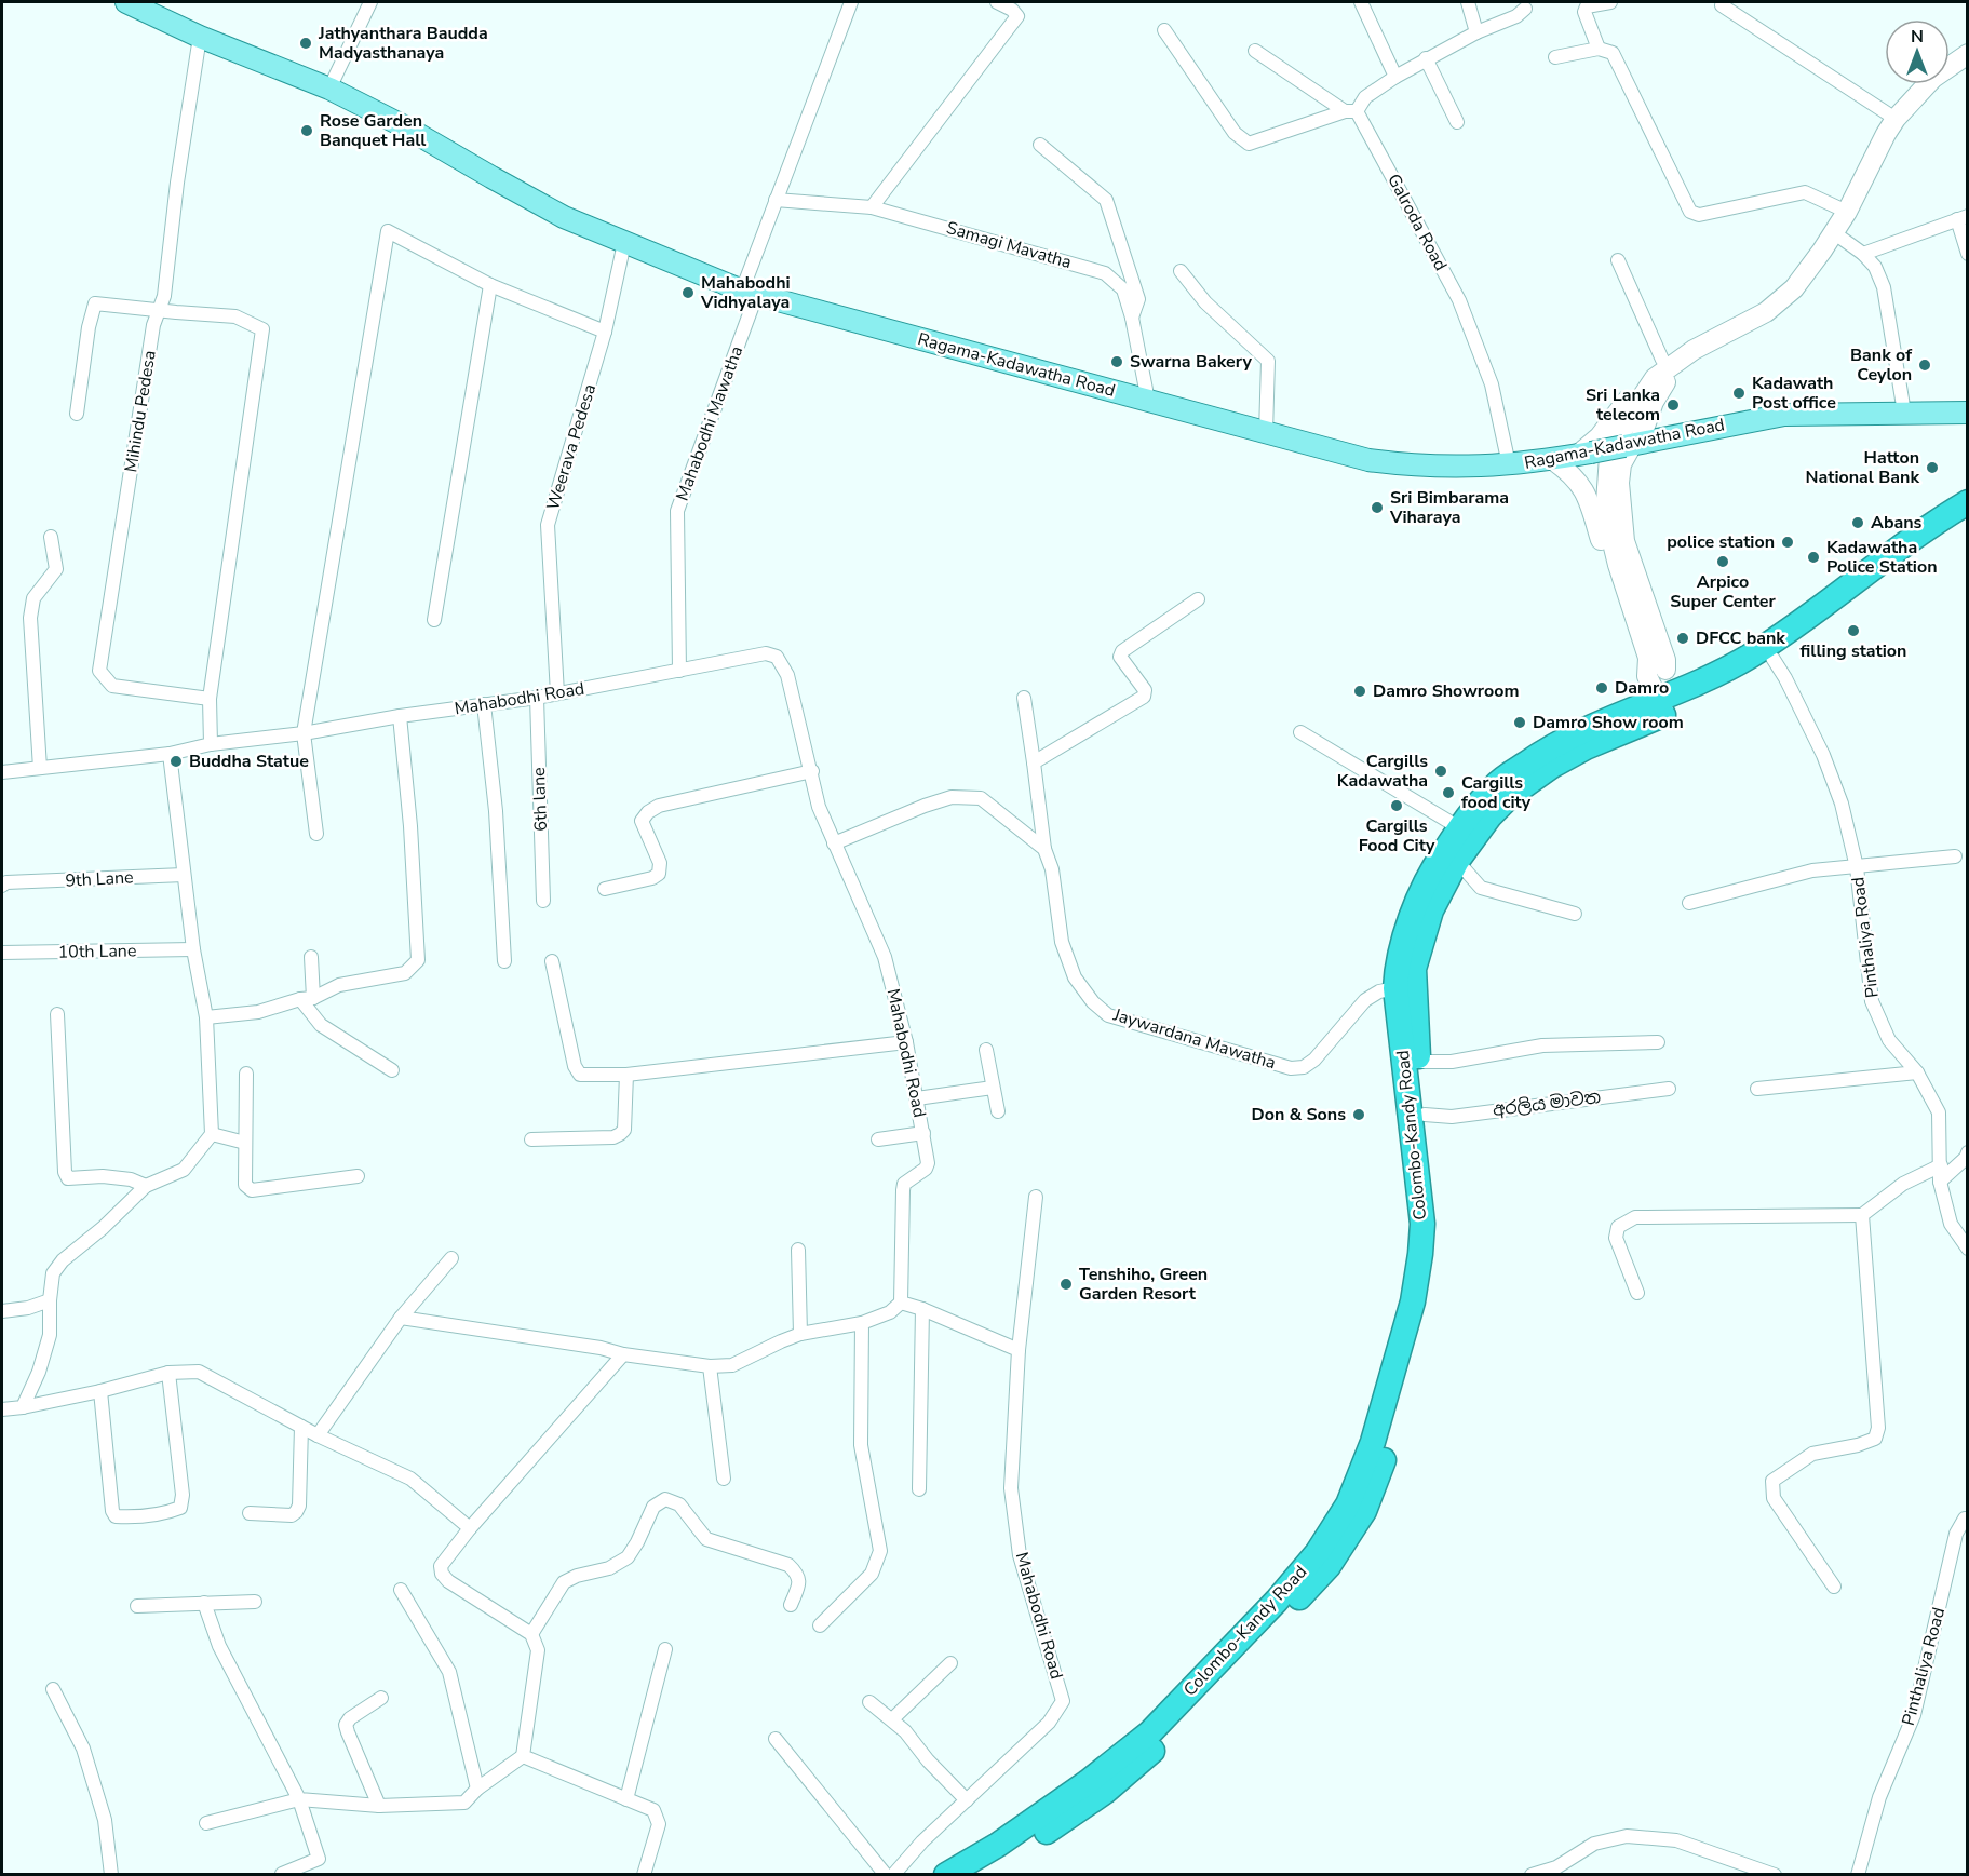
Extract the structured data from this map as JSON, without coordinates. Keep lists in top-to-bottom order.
{
  "streets": {
    "highway": ["Colombo-Kandy Road"],
    "main road": ["Ragama-Kadawatha Road"],
    "street": [
      "Galroda Road",
      "Samagi Mavatha",
      "Mihindu Pedesa",
      "Mahabodhi Mawatha",
      "Weerava Pedesa",
      "Mahabodhi Road",
      "6th lane",
      "9th Lane",
      "Pinthaliya Road",
      "10th Lane",
      "Jaywardana Mawatha",
      "අරලිය මාවත"
    ]
  },
  "crossings": [
    ["Galroda Road", "Ragama-Kadawatha Road"],
    ["Samagi Mavatha", "Ragama-Kadawatha Road"],
    ["Samagi Mavatha", "Mahabodhi Mawatha"],
    ["Ragama-Kadawatha Road", "Mihindu Pedesa"],
    ["Ragama-Kadawatha Road", "Mahabodhi Mawatha"],
    ["Ragama-Kadawatha Road", "Weerava Pedesa"],
    ["Mahabodhi Mawatha", "Mahabodhi Road"],
    ["Weerava Pedesa", "Mahabodhi Road"],
    ["Mahabodhi Road", "6th lane"],
    ["Pinthaliya Road", "Colombo-Kandy Road"],
    ["Jaywardana Mawatha", "Colombo-Kandy Road"],
    ["අරලිය මාවත", "Colombo-Kandy Road"]
  ],
  "places": [
    "Jathyanthara Baudda Madyasthanaya",
    "Rose Garden Banquet Hall",
    "Mahabodhi Vidhyalaya",
    "Swarna Bakery",
    "Bank of Ceylon",
    "Kadawath Post office",
    "Sri Lanka telecom",
    "Hatton National Bank",
    "Sri Bimbarama Viharaya",
    "Abans",
    "police station",
    "Kadawatha Police Station",
    "Arpico Super Center",
    "filling station",
    "DFCC bank",
    "Damro",
    "Damro Showroom",
    "Damro Show room",
    "Buddha Statue",
    "Cargills Kadawatha",
    "Cargills food city",
    "Cargills Food City",
    "Don & Sons",
    "Tenshiho, Green Garden Resort"
  ],
  "north": "top"
}
